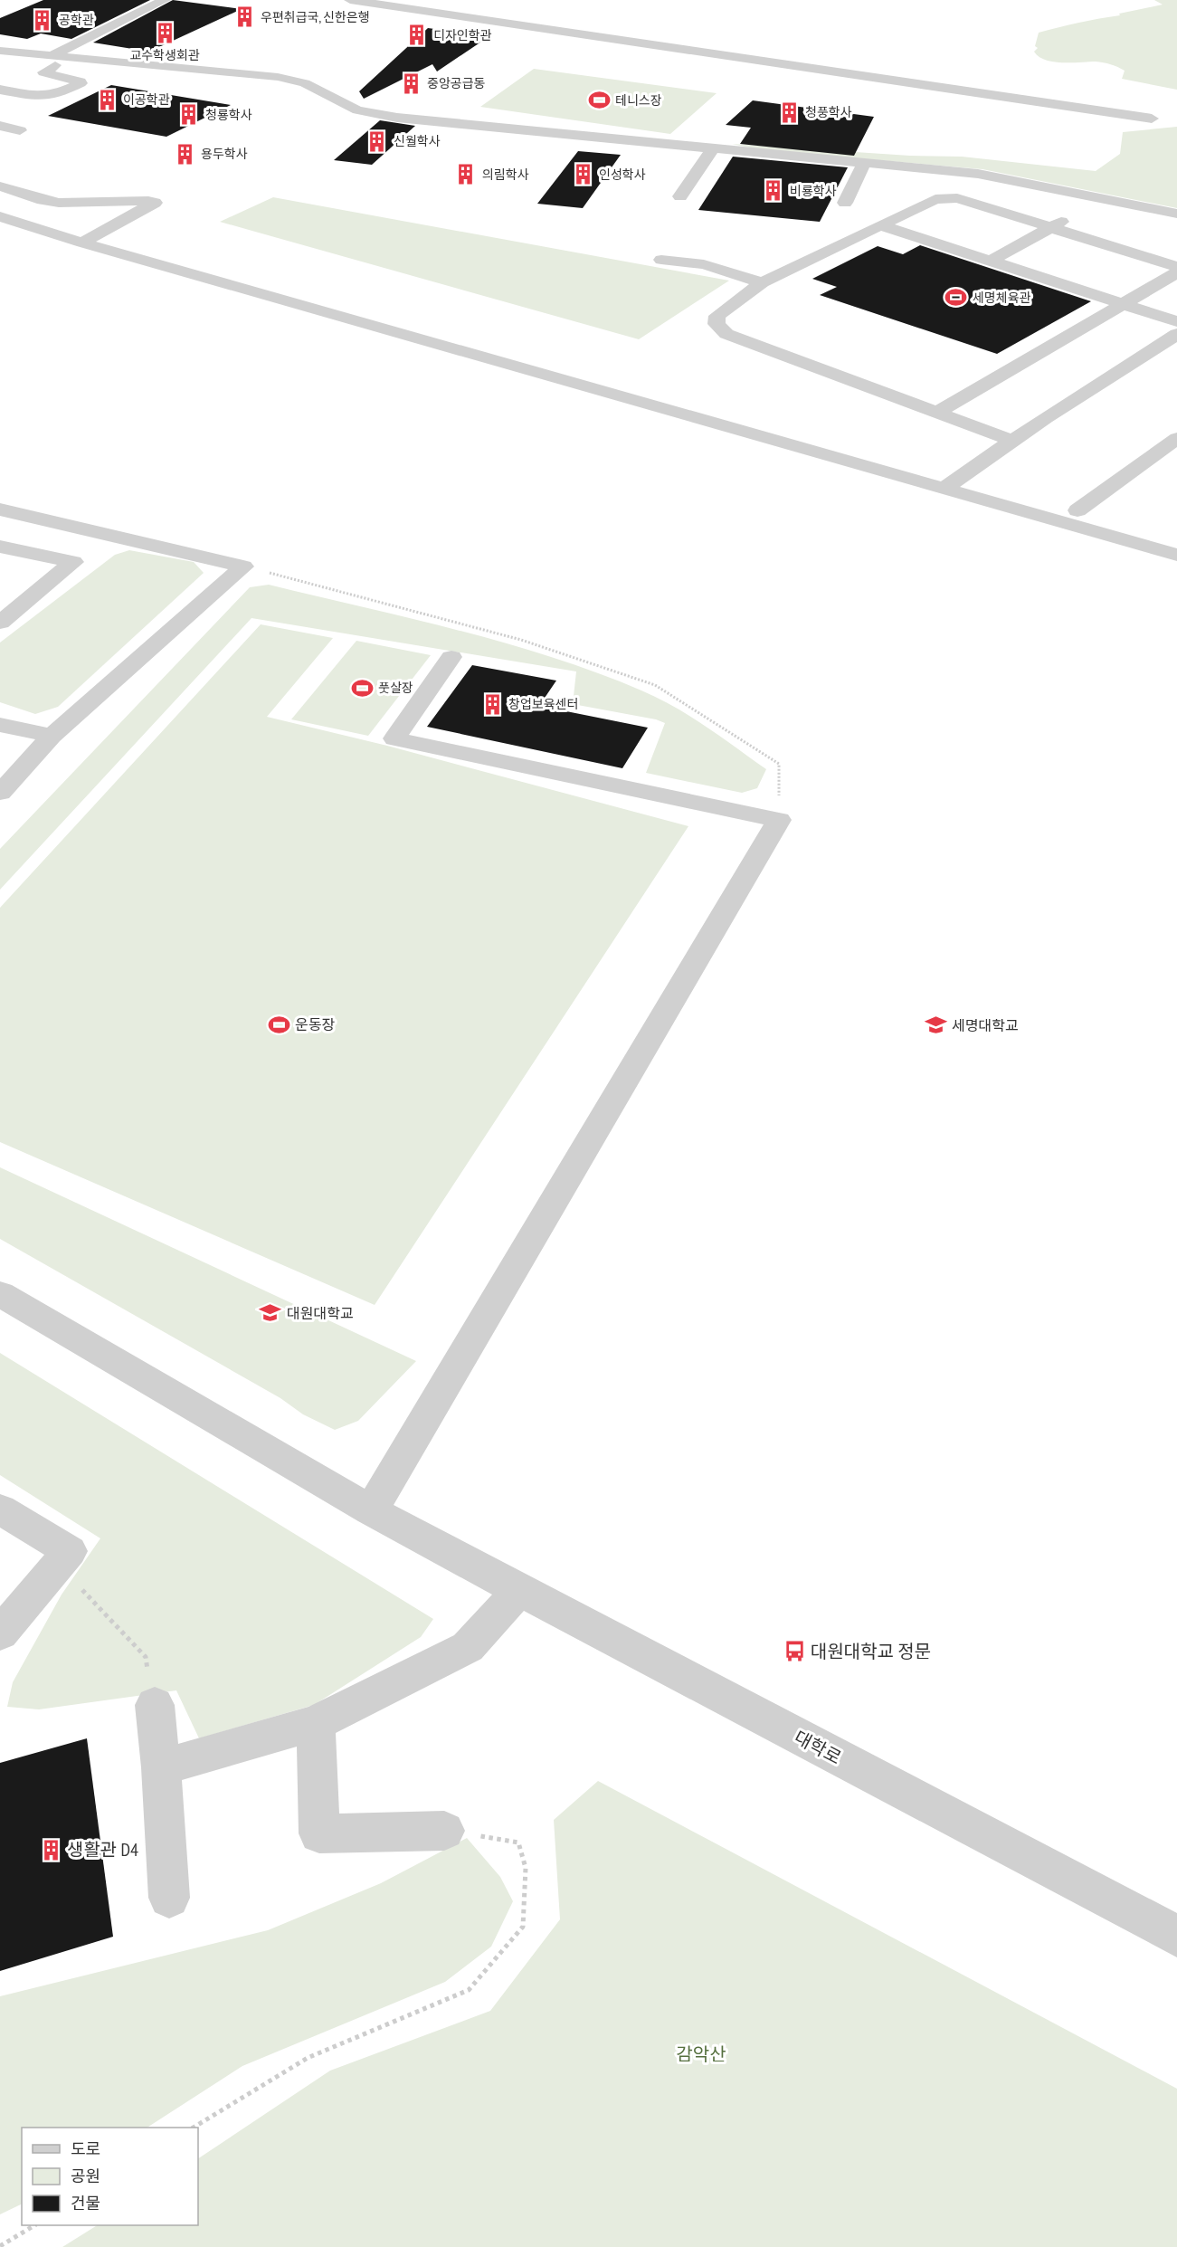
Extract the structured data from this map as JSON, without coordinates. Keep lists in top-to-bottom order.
{
  "streets": {
    "street": ["대학로"]
  },
  "parks": ["감악산"],
  "places": {
    "building": [
      "우편취급국, 신한은행",
      "공학관",
      "교수학생회관",
      "디자인학관",
      "중앙공급동",
      "이공학관",
      "청풍학사",
      "청룡학사",
      "신월학사",
      "용두학사",
      "의림학사",
      "인성학사",
      "비룡학사",
      "창업보육센터",
      "생활관 D4"
    ],
    "sports": [
      "테니스장",
      "세명체육관",
      "풋살장",
      "운동장"
    ],
    "school or university": ["세명대학교", "대원대학교"],
    "bus stop": ["대원대학교 정문"]
  },
  "legend": ["도로", "공원", "건물"]
}
